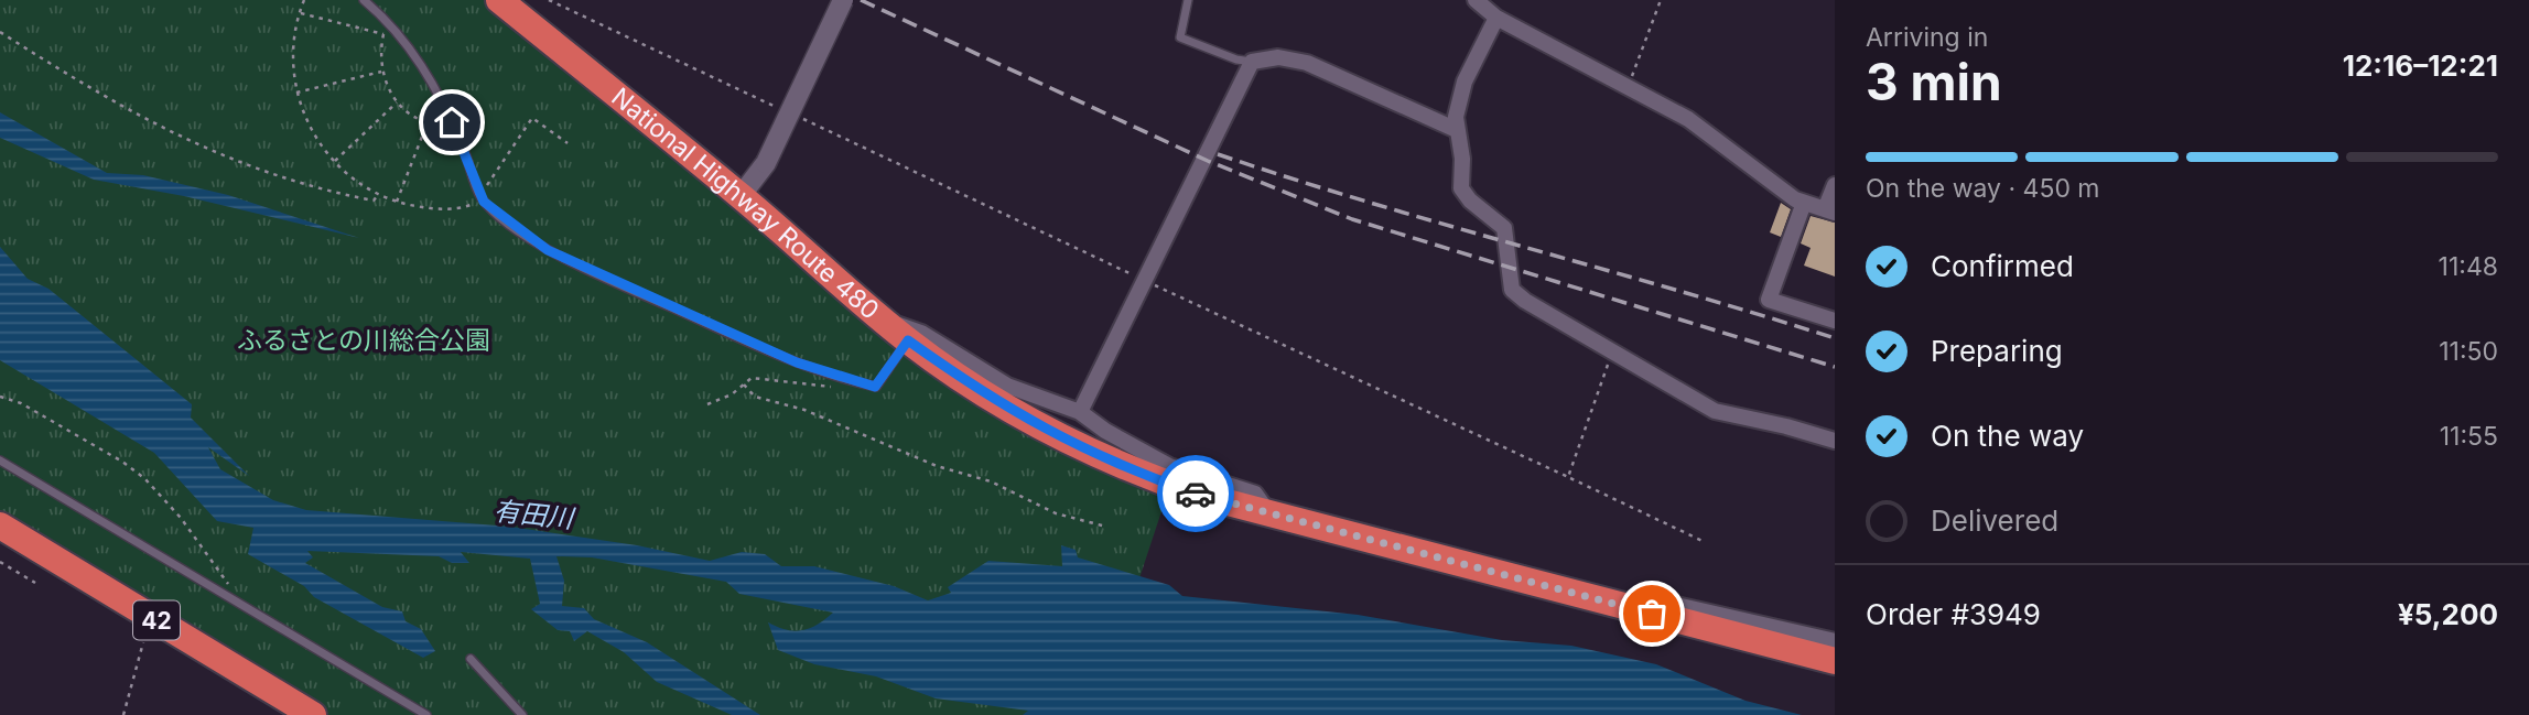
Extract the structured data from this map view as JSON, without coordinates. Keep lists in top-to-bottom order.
{
  "streets": {
    "highway": ["National Highway Route 480", "42"]
  },
  "water": ["有田川"],
  "parks": ["ふるさとの川総合公園"],
  "page": {
    "heading": ["3 min", "Arriving in", "12:16–12:21"],
    "panel": ["Order #3949", "¥5,200"],
    "bar": "On the way · 450 m",
    "list": [
      ["Confirmed", "11:48"],
      ["Preparing", "11:50"],
      ["On the way", "11:55"],
      "Delivered"
    ]
  }
}
